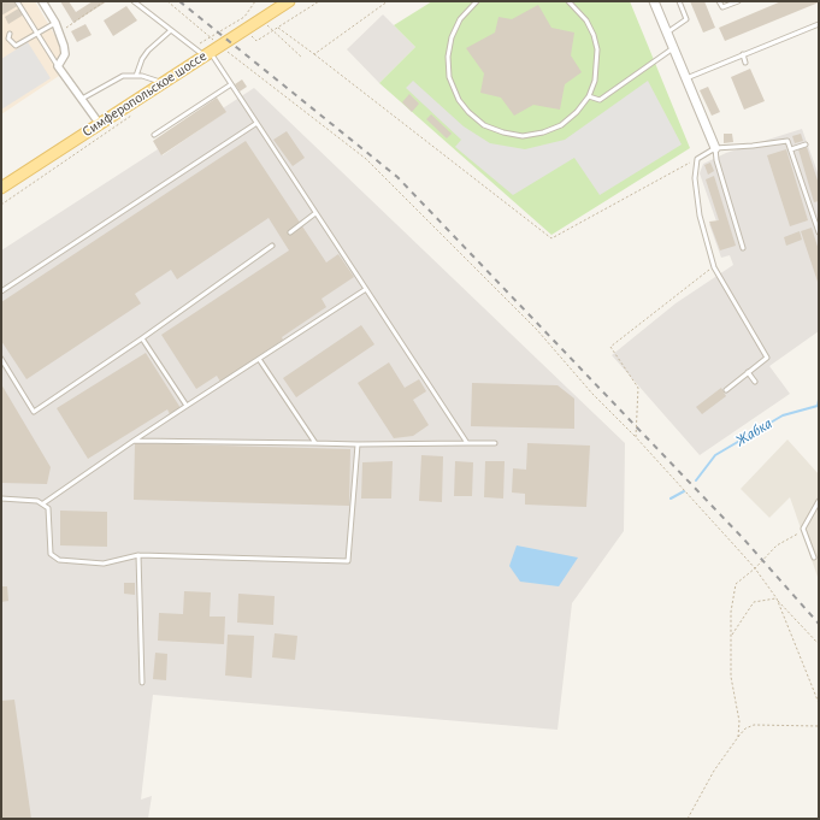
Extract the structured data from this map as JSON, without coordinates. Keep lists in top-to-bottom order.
{
  "streets": {
    "main road": ["Симферопольское шоссе"]
  },
  "water": ["Жабка"]
}
